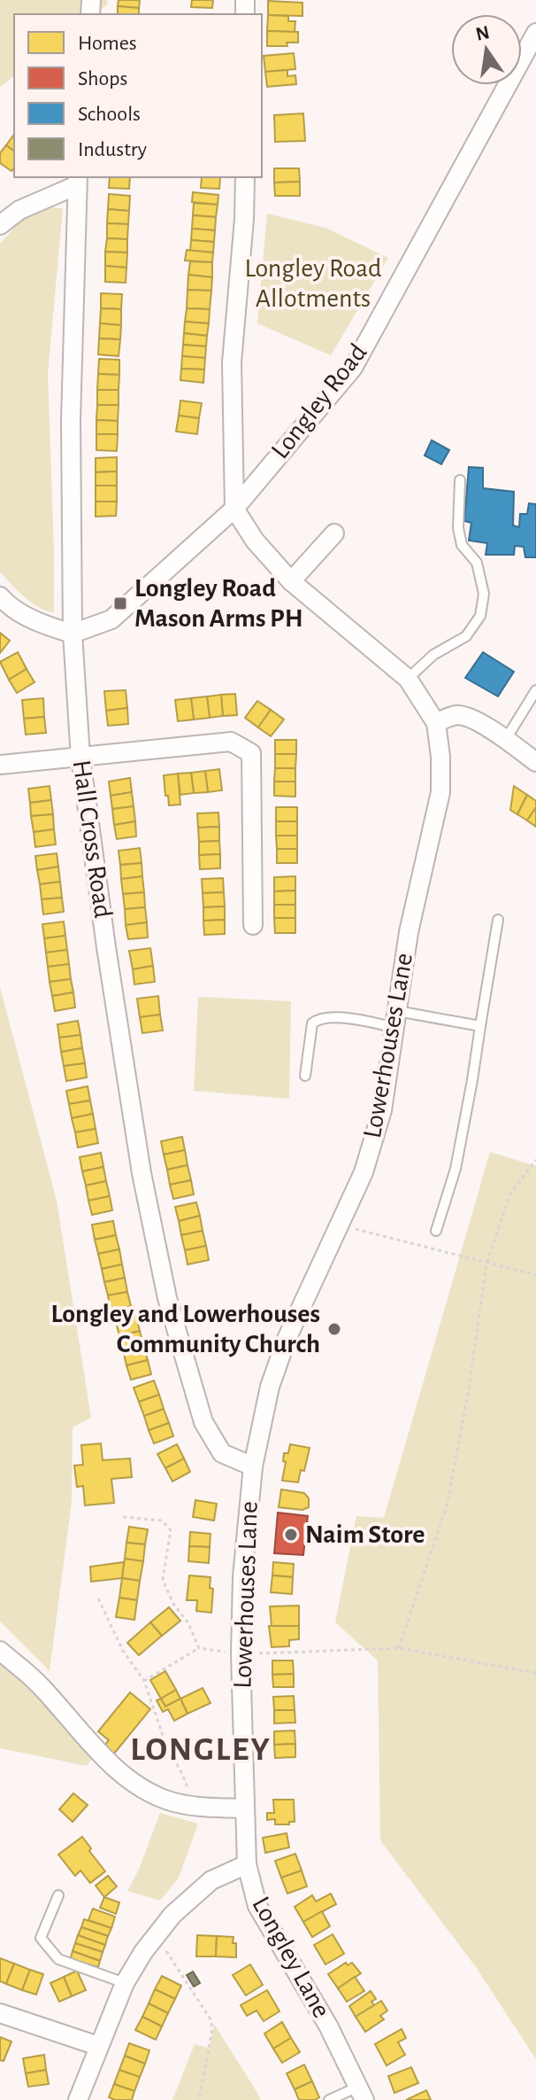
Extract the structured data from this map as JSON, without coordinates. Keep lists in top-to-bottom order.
{
  "streets": {
    "street": [
      "Longley Road",
      "Hall Cross Road",
      "Lowerhouses Lane",
      "Longley Lane"
    ]
  },
  "crossings": [
    ["Longley Road", "Hall Cross Road"],
    ["Longley Road", "Lowerhouses Lane"],
    ["Hall Cross Road", "Lowerhouses Lane"],
    ["Lowerhouses Lane", "Longley Lane"]
  ],
  "districts": ["LONGLEY"],
  "parks": ["Longley Road Allotments"],
  "places": {
    "transit": ["Longley Road Mason Arms PH"],
    "other": ["Longley and Lowerhouses Community Church", "Naim Store"]
  },
  "legend": [
    "Homes",
    "Shops",
    "Schools",
    "Industry"
  ],
  "north": "top"
}
